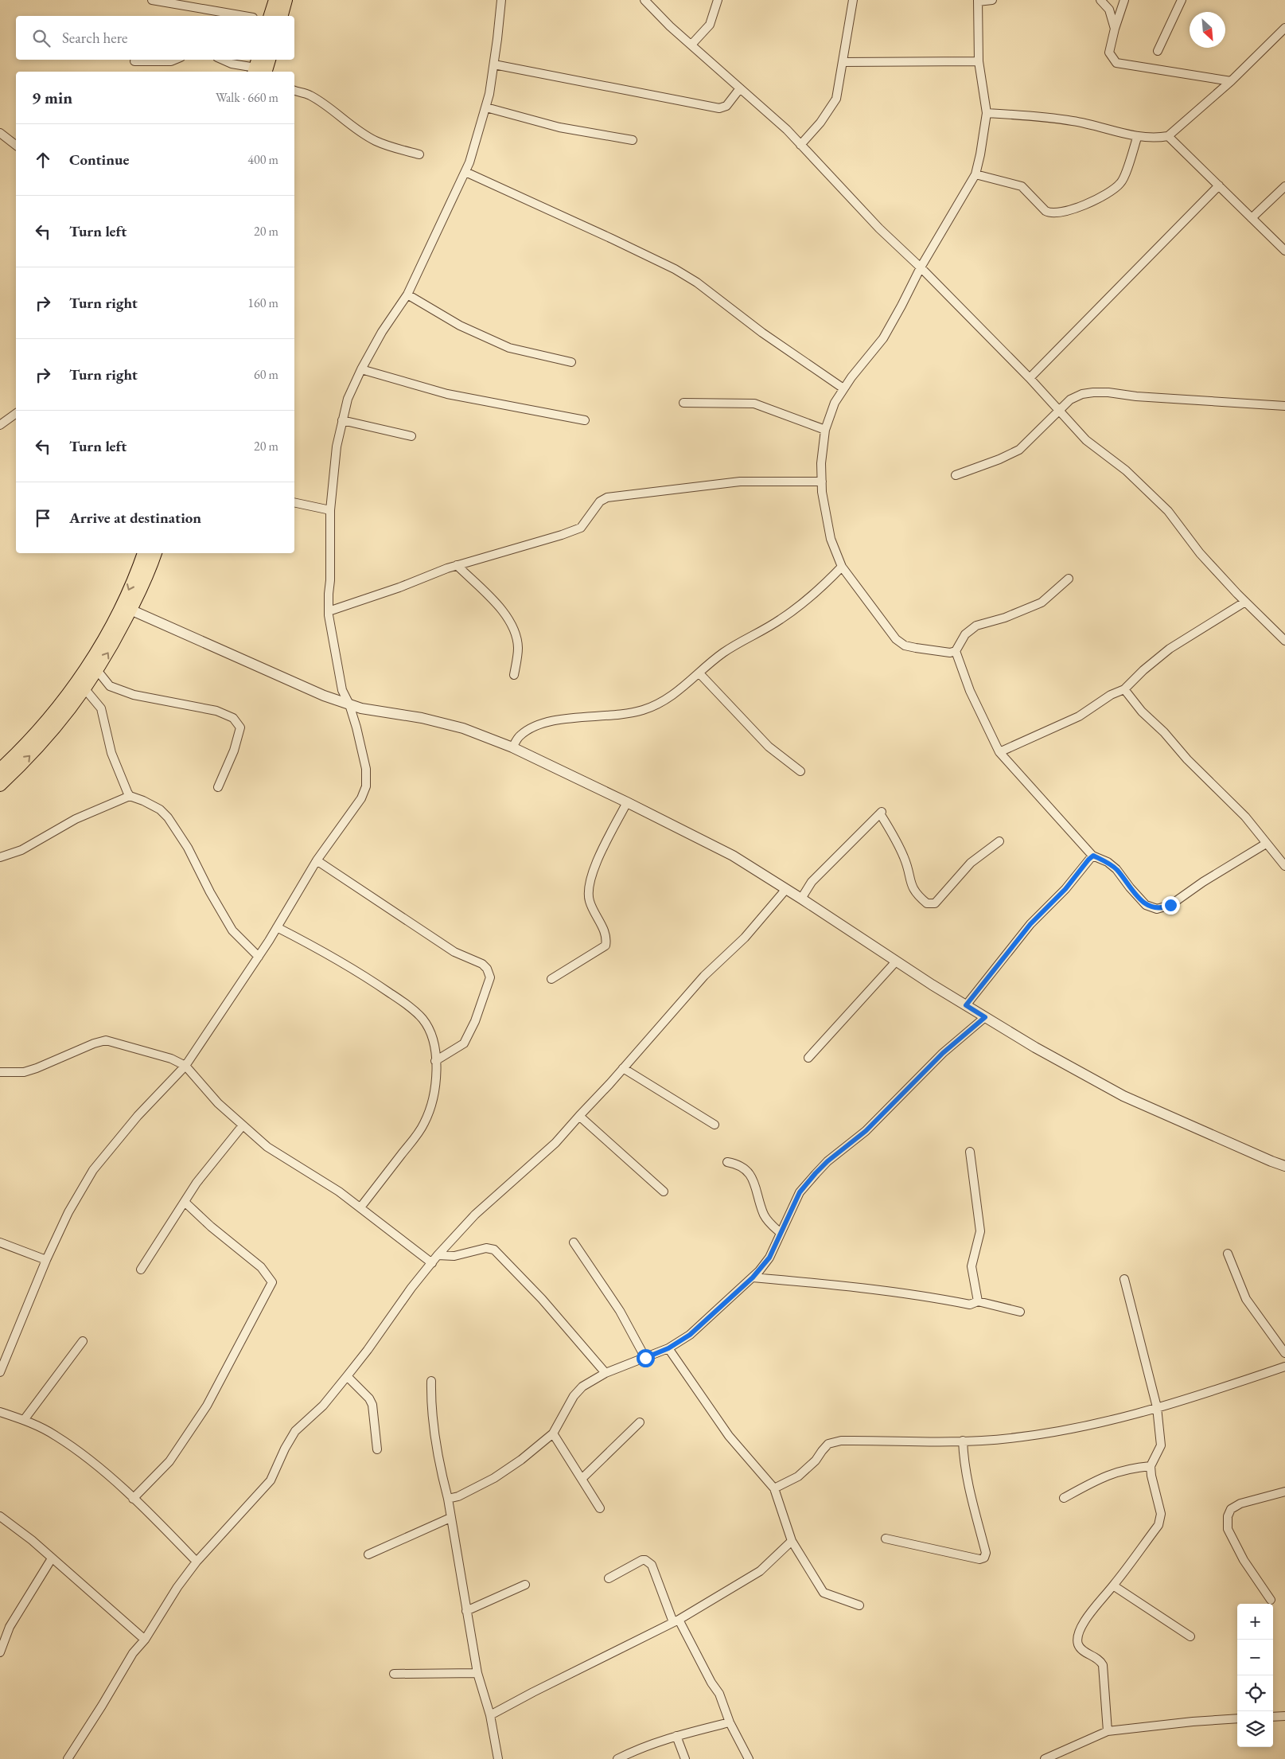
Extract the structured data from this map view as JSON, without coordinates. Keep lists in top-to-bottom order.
{
  "north": "bottom right",
  "page": {
    "search": "Search here",
    "heading": ["9 min", "Walk · 660 m"],
    "list": [
      ["Continue", "400 m"],
      ["Turn left", "20 m"],
      ["Turn right", "160 m"],
      ["Turn right", "60 m"],
      ["Turn left", "20 m"],
      "Arrive at destination"
    ],
    "map_buttons": ["+", "−"]
  }
}
